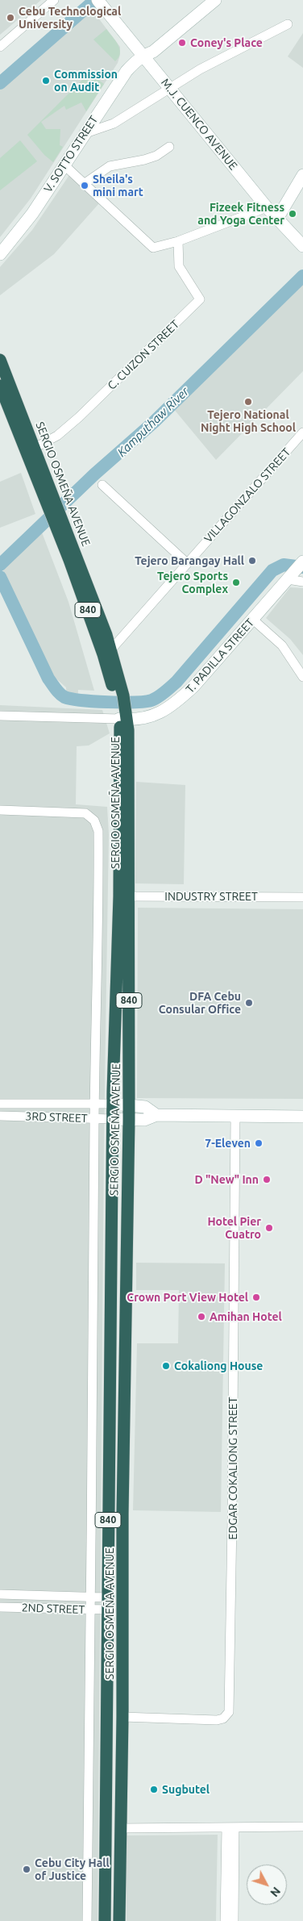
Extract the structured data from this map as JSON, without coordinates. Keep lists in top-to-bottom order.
{
  "streets": {
    "highway": ["SERGIO OSMEÑA AVENUE", "840"],
    "main road": ["M.J. CUENCO AVENUE", "V. SOTTO STREET", "T. PADILLA STREET"],
    "street": [
      "C. CUIZON STREET",
      "VILLAGONZALO STREET",
      "INDUSTRY STREET",
      "3RD STREET",
      "EDGAR COKALIONG STREET",
      "2ND STREET"
    ]
  },
  "crossings": [
    ["M.J. CUENCO AVENUE", "V. SOTTO STREET"],
    ["C. CUIZON STREET", "SERGIO OSMEÑA AVENUE"],
    ["SERGIO OSMEÑA AVENUE", "VILLAGONZALO STREET"],
    ["SERGIO OSMEÑA AVENUE", "T. PADILLA STREET"],
    ["SERGIO OSMEÑA AVENUE", "INDUSTRY STREET"],
    ["SERGIO OSMEÑA AVENUE", "3RD STREET"],
    ["SERGIO OSMEÑA AVENUE", "EDGAR COKALIONG STREET"],
    ["SERGIO OSMEÑA AVENUE", "2ND STREET"]
  ],
  "water": ["Kamputhaw River"],
  "places": [
    "Cebu Technological University",
    "Coney's Place",
    "Commission on Audit",
    "Sheila's mini mart",
    "Fizeek Fitness and Yoga Center",
    "Tejero National Night High School",
    "Tejero Barangay Hall",
    "Tejero Sports Complex",
    "DFA Cebu Consular Office",
    "7-Eleven",
    "D \"New\" Inn",
    "Hotel Pier Cuatro",
    "Crown Port View Hotel",
    "Amihan Hotel",
    "Cokaliong House",
    "Sugbutel",
    "Cebu City Hall of Justice"
  ],
  "north": "bottom right"
}
